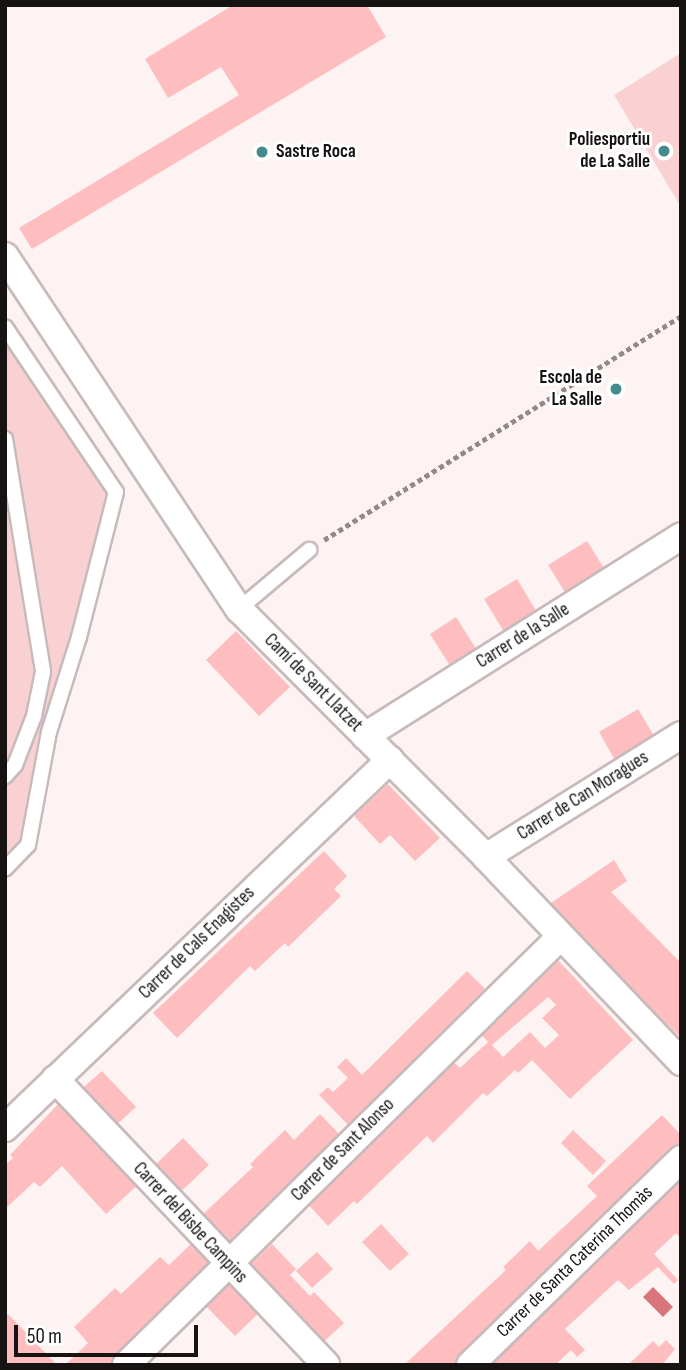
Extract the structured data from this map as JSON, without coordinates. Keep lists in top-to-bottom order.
{
  "streets": {
    "street": [
      "Carrer de la Salle",
      "Camí de Sant Llatzet",
      "Carrer de Can Moragues",
      "Carrer de Cals Enagistes",
      "Carrer de Sant Alonso",
      "Carrer del Bisbe Campins",
      "Carrer de Santa Caterina Thomàs"
    ]
  },
  "crossings": [
    ["Carrer de la Salle", "Camí de Sant Llatzet"],
    ["Camí de Sant Llatzet", "Carrer de Can Moragues"],
    ["Camí de Sant Llatzet", "Carrer de Cals Enagistes"],
    ["Camí de Sant Llatzet", "Carrer de Sant Alonso"],
    ["Carrer de Cals Enagistes", "Carrer del Bisbe Campins"],
    ["Carrer de Sant Alonso", "Carrer del Bisbe Campins"]
  ],
  "places": ["Poliesportiu de La Salle", "Sastre Roca", "Escola de La Salle"],
  "scale_bar": "50 m"
}
